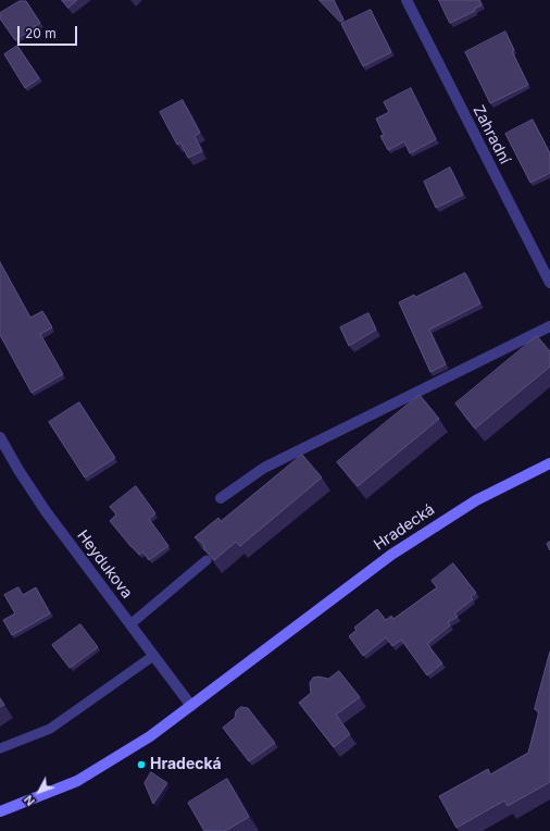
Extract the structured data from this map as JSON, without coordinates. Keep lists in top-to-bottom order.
{
  "streets": {
    "main road": ["Hradecká"],
    "street": ["Zahradní", "Heydukova"]
  },
  "crossings": [
    ["Hradecká", "Heydukova"]
  ],
  "places": ["Hradecká"],
  "scale_bar": "20 m",
  "north": "bottom left"
}
